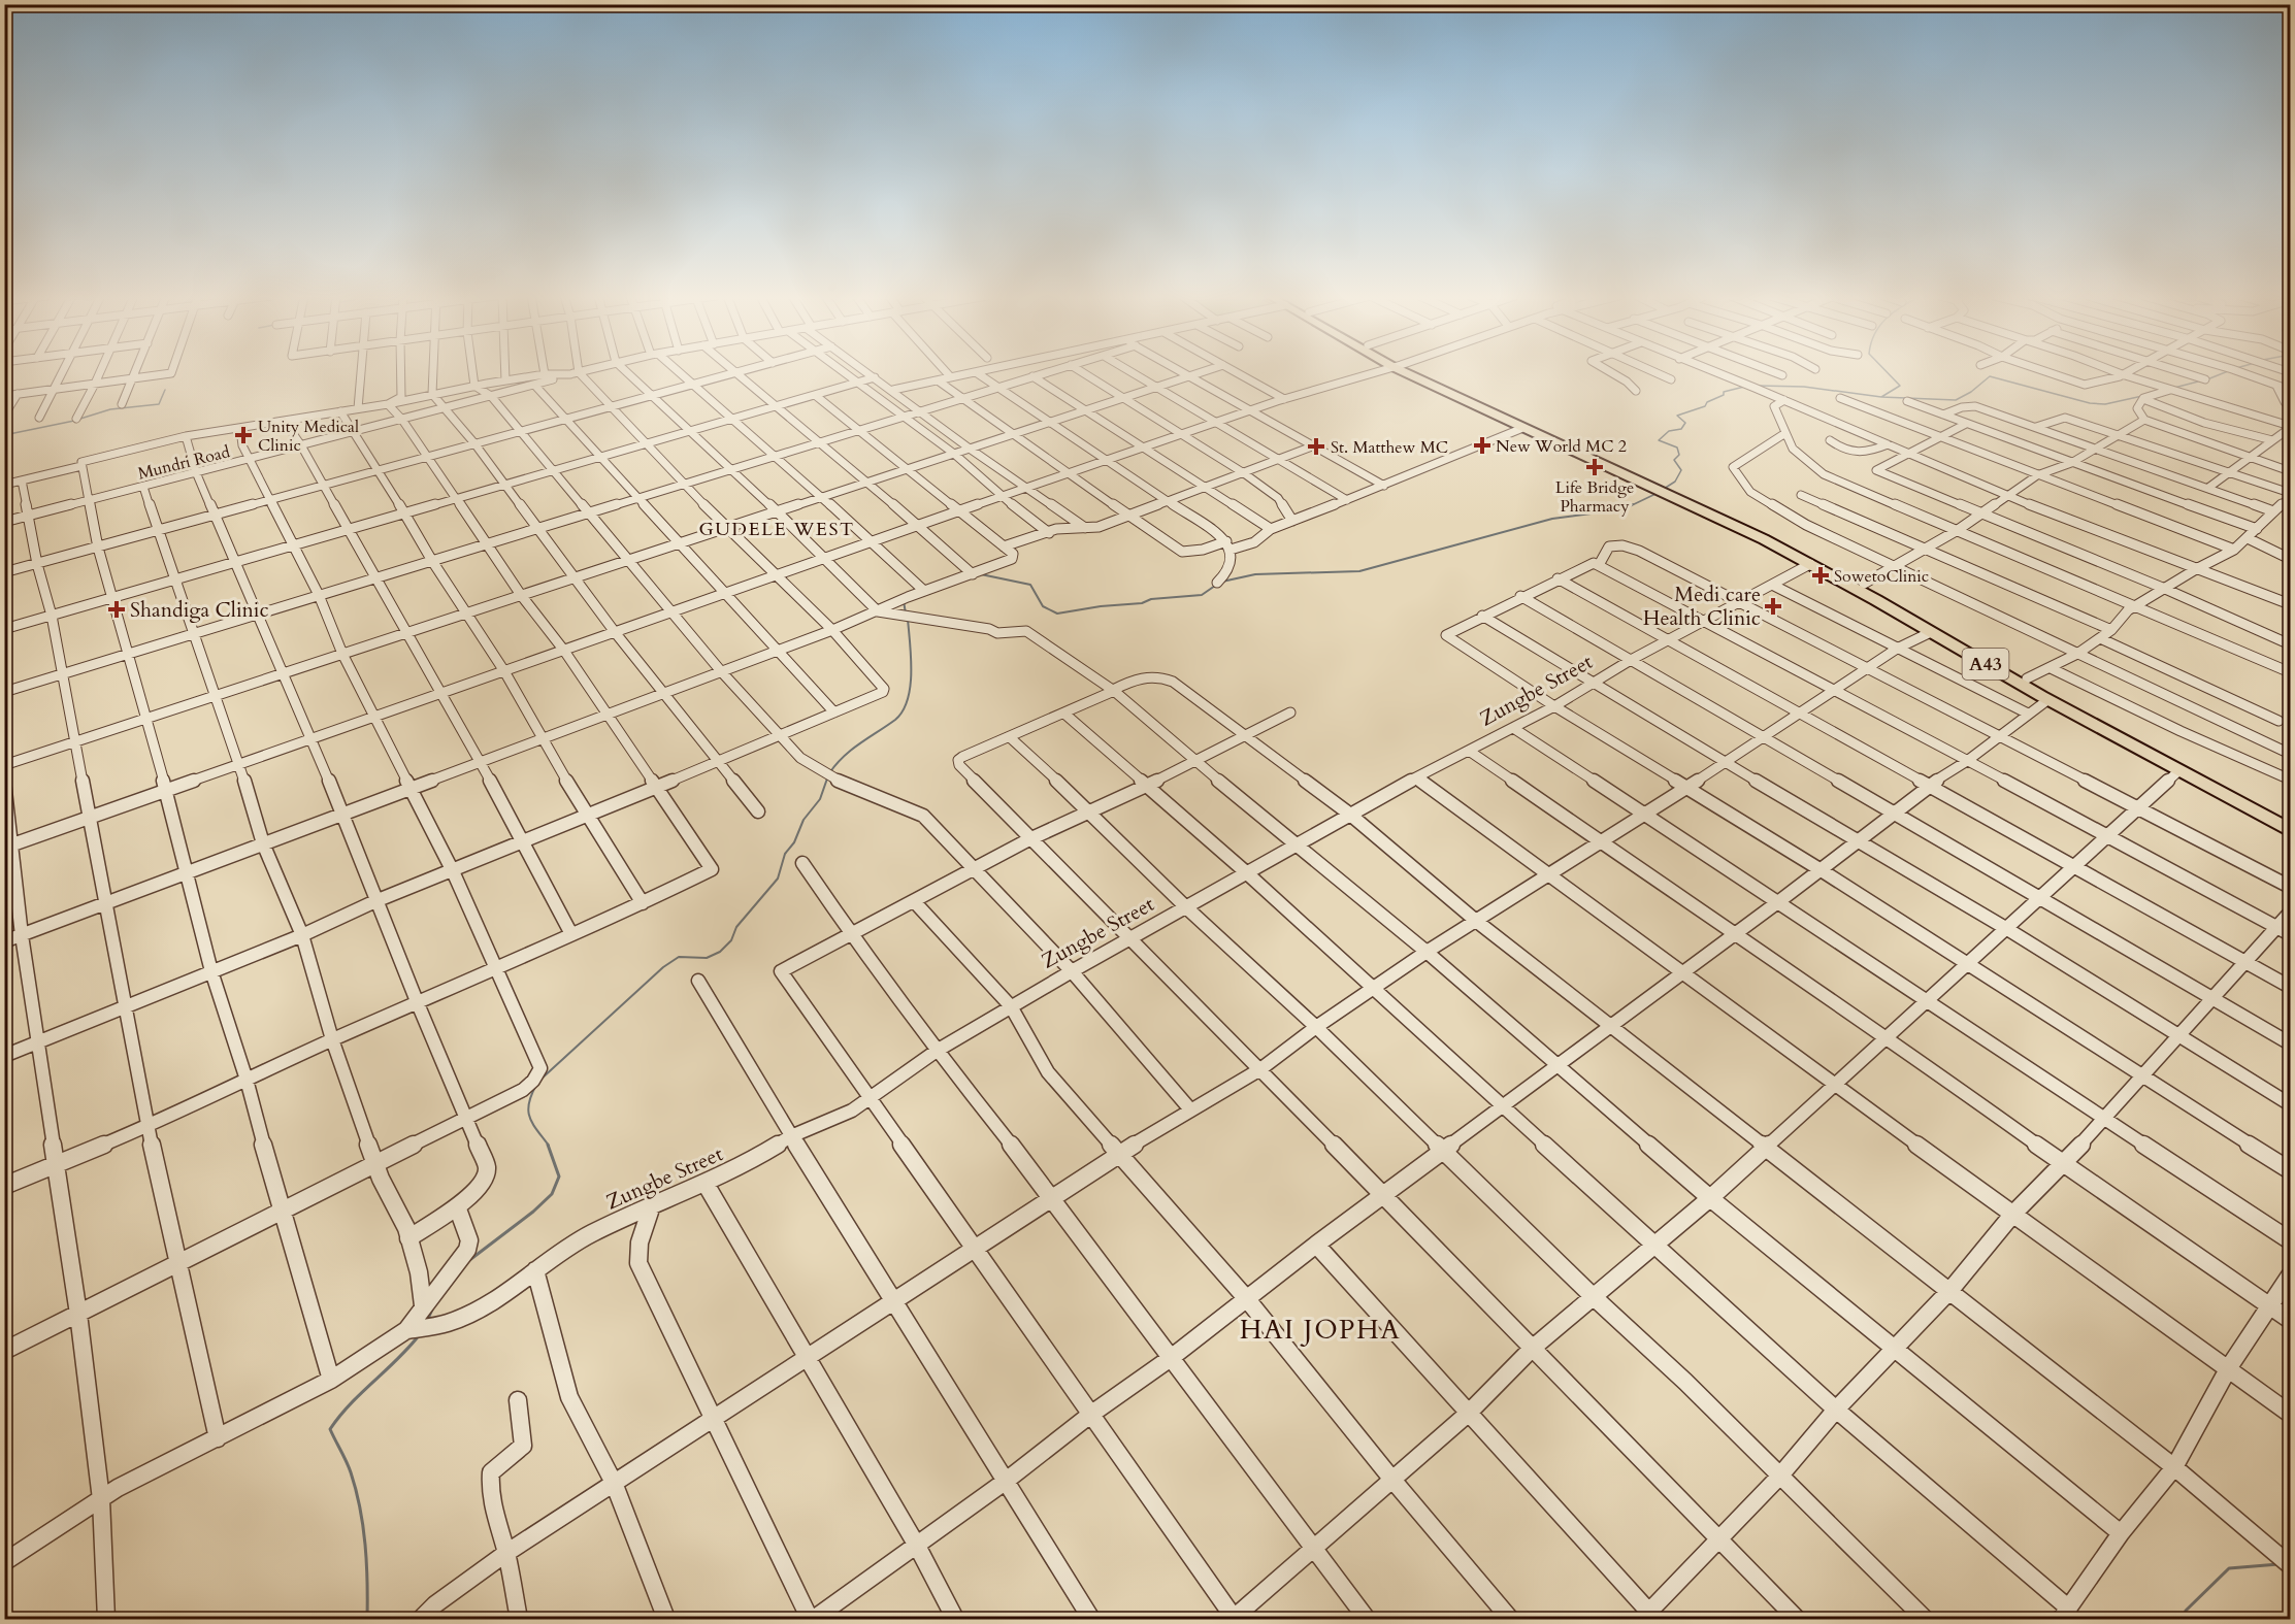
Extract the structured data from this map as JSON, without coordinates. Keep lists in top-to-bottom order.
{
  "streets": {
    "highway": ["A43"],
    "street": ["Mundri Road", "Zungbe Street"]
  },
  "crossings": [
    ["A43", "Zungbe Street"]
  ],
  "districts": ["GUDELE WEST", "HAI JOPHA"],
  "places": {
    "health": [
      "Unity Medical Clinic",
      "New World MC 2",
      "St. Matthew MC",
      "Life Bridge Pharmacy",
      "SowetoClinic",
      "Medi care Health Clinic",
      "Shandiga Clinic"
    ]
  }
}
